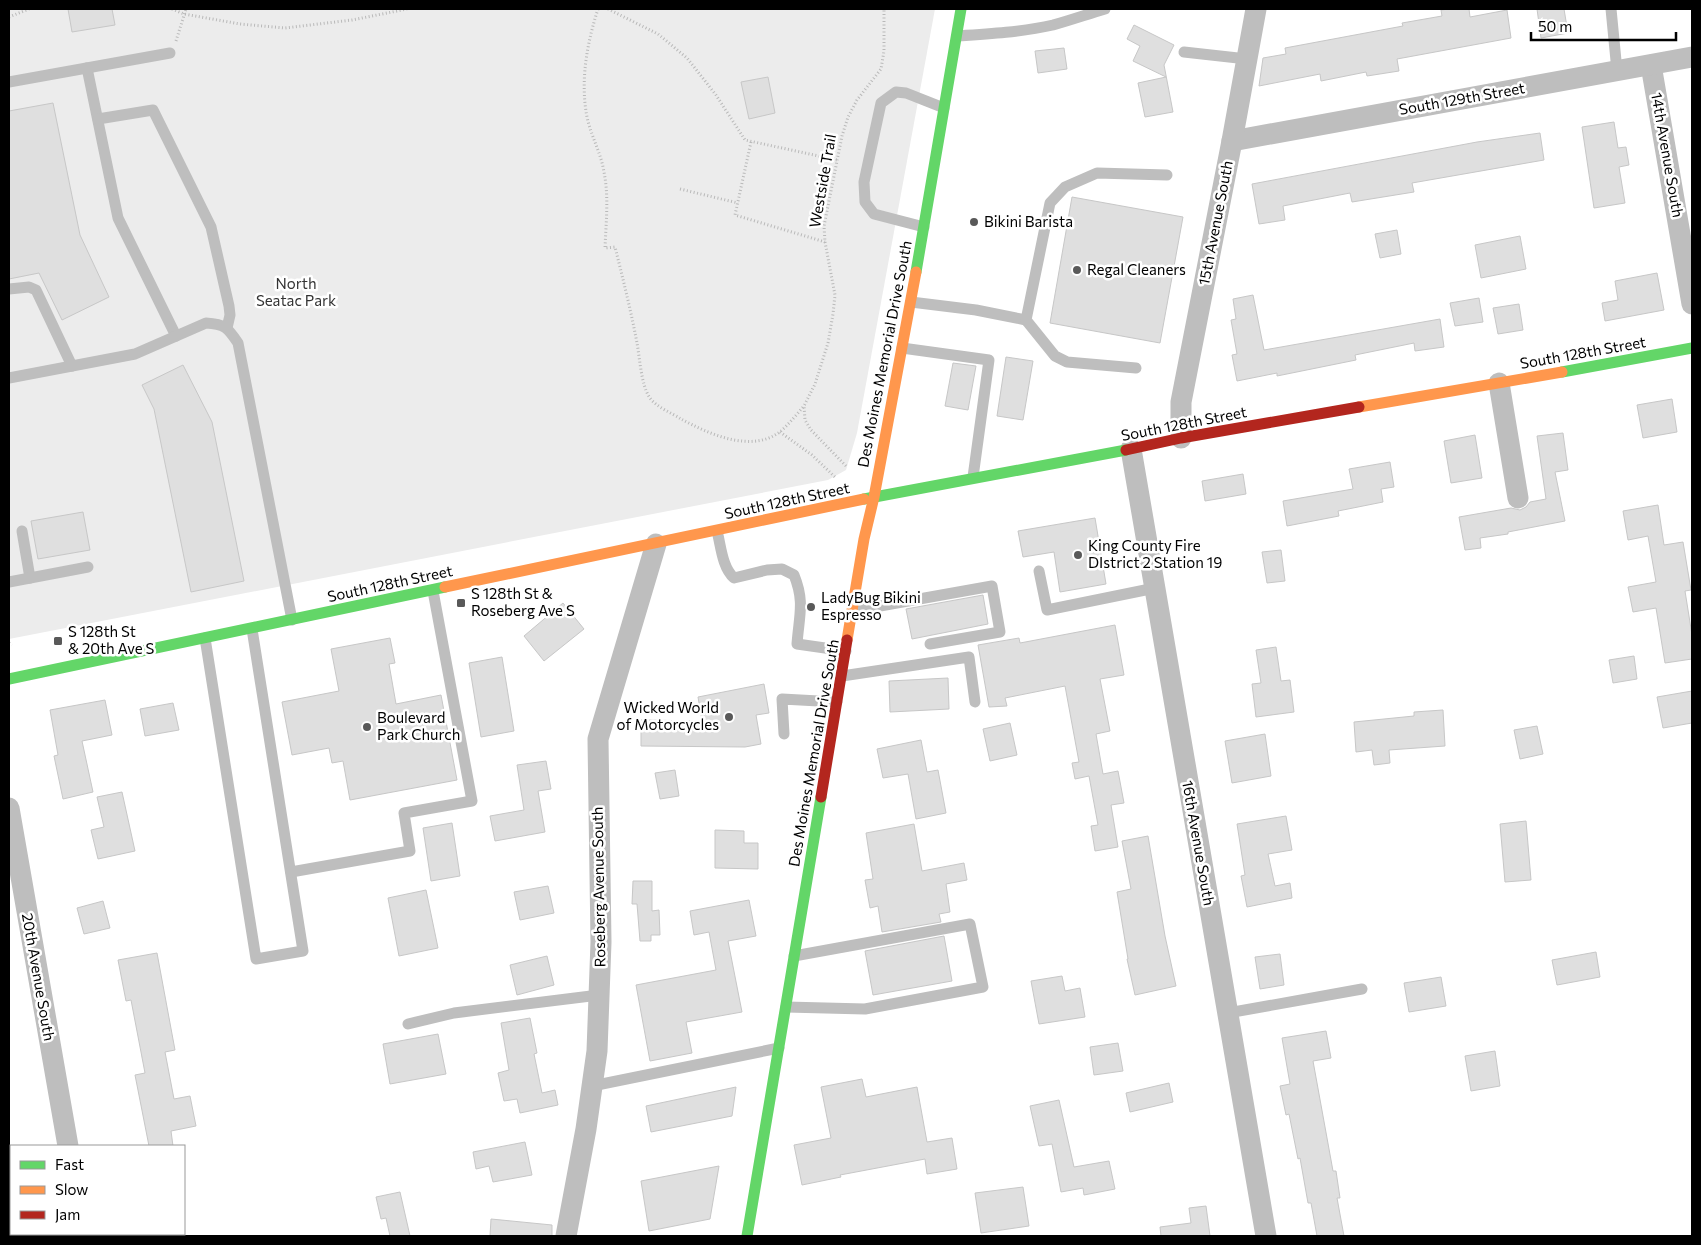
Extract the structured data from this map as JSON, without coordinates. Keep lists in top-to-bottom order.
{
  "streets": {
    "main road": ["South 128th Street", "Des Moines Memorial Drive South"],
    "street": [
      "South 129th Street",
      "14th Avenue South",
      "15th Avenue South",
      "16th Avenue South",
      "Roseberg Avenue South",
      "20th Avenue South"
    ],
    "path": ["Westside Trail"]
  },
  "crossings": [
    ["South 129th Street", "14th Avenue South"],
    ["South 129th Street", "15th Avenue South"],
    ["15th Avenue South", "South 128th Street"],
    ["South 128th Street", "Des Moines Memorial Drive South"],
    ["South 128th Street", "16th Avenue South"],
    ["South 128th Street", "Roseberg Avenue South"]
  ],
  "parks": ["North Seatac Park"],
  "places": {
    "other": [
      "Bikini Barista",
      "Regal Cleaners",
      "King County Fire DIstrict 2 Station 19",
      "LadyBug Bikini Espresso",
      "Wicked World of Motorcycles",
      "Boulevard Park Church"
    ],
    "transit": ["S 128th St & Roseberg Ave S", "S 128th St & 20th Ave S"]
  },
  "legend": ["Fast", "Slow", "Jam"],
  "scale_bar": "50 m"
}
